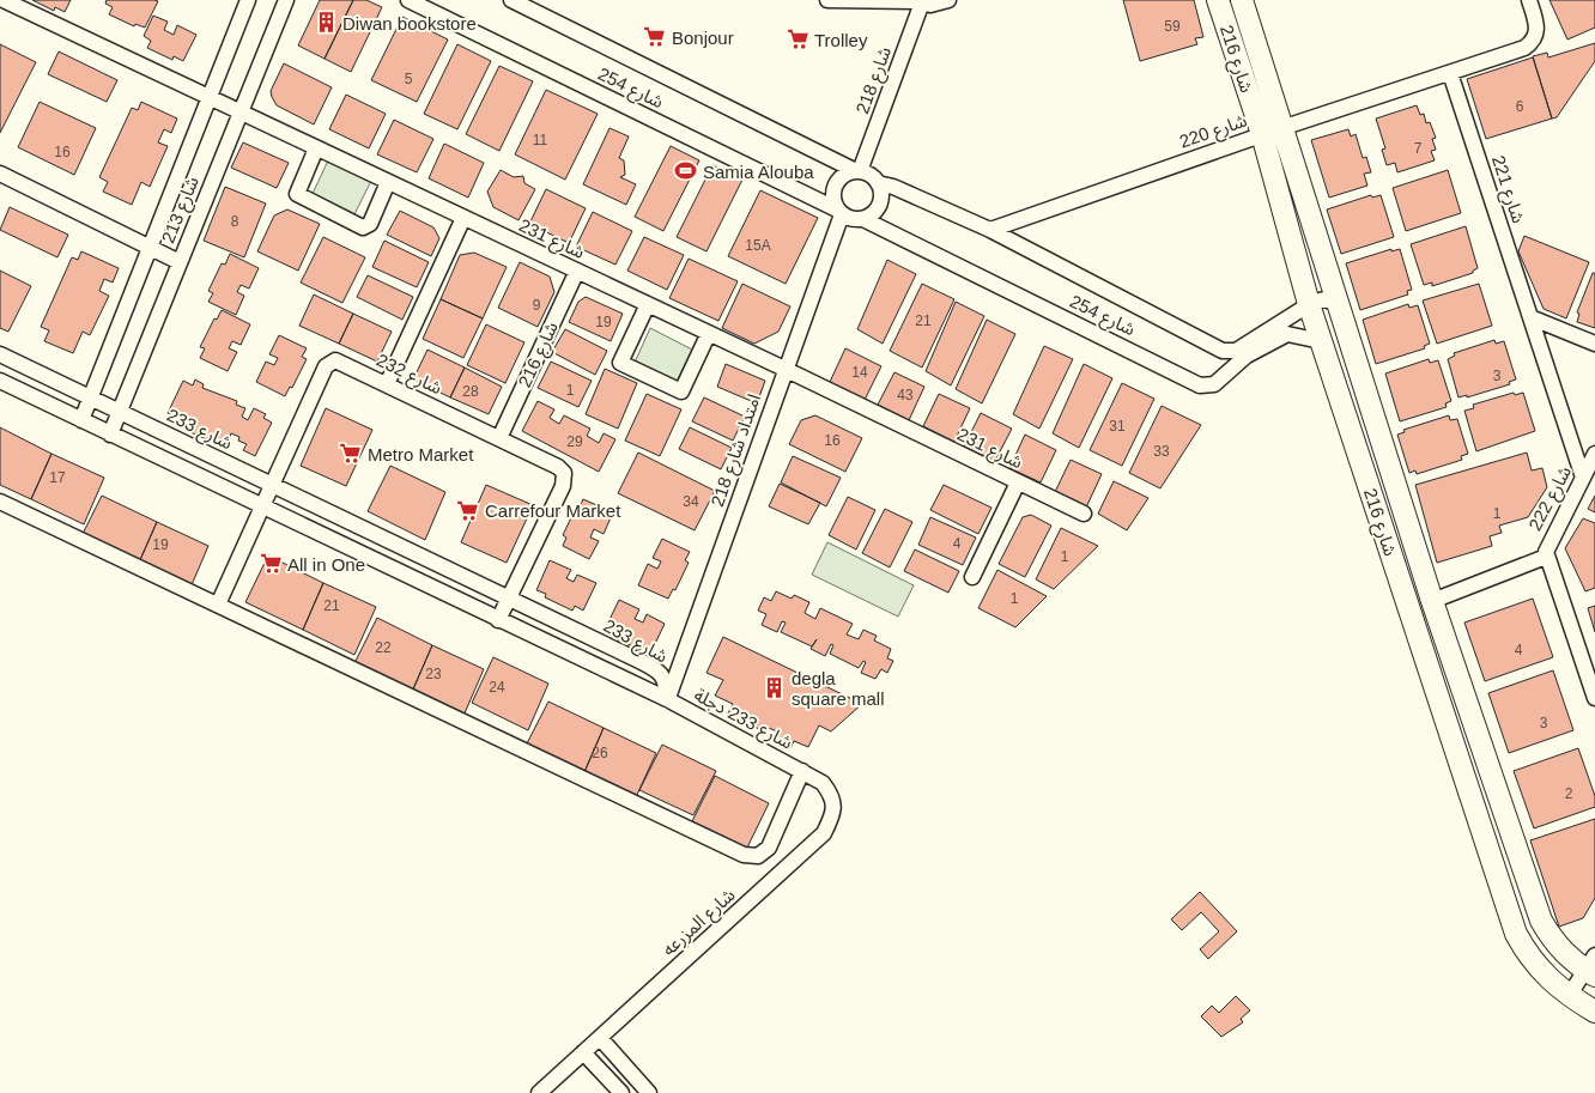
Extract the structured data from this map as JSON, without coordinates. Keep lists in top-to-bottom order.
{
  "streets": {
    "main road": ["شارع 216"],
    "street": [
      "شارع 218",
      "شارع 254",
      "شارع 220",
      "شارع 221",
      "شارع 213",
      "شارع 231",
      "شارع 232",
      "شارع 233",
      "امتداد شارع 218",
      "شارع 222",
      "شارع 233 دجلة",
      "شارع المزرعه"
    ]
  },
  "crossings": [
    ["شارع 216", "شارع 254"],
    ["شارع 216", "شارع 220"],
    ["شارع 216", "شارع 231"],
    ["شارع 216", "شارع 232"],
    ["شارع 218", "شارع 254"],
    ["شارع 218", "امتداد شارع 218"],
    ["شارع 254", "شارع 220"],
    ["شارع 254", "امتداد شارع 218"],
    ["شارع 220", "شارع 221"],
    ["شارع 221", "شارع 222"],
    ["شارع 213", "شارع 231"],
    ["شارع 213", "شارع 233"],
    ["شارع 231", "امتداد شارع 218"],
    ["شارع 232", "شارع 233"],
    ["شارع 233", "امتداد شارع 218"],
    ["شارع 233", "شارع 233 دجلة"],
    ["امتداد شارع 218", "شارع 233 دجلة"],
    ["شارع 233 دجلة", "شارع المزرعه"]
  ],
  "places": {
    "building": ["Diwan bookstore", "degla square mall"],
    "supermarket": [
      "Bonjour",
      "Trolley",
      "Metro Market",
      "Carrefour Market",
      "All in One"
    ],
    "sports": ["Samia Alouba"]
  },
  "house_numbers": [
    "59",
    "5",
    "6",
    "11",
    "7",
    "16",
    "8",
    "15A",
    "9",
    "21",
    "19",
    "14",
    "3",
    "1",
    "28",
    "43",
    "31",
    "16",
    "29",
    "33",
    "17",
    "34",
    "1",
    "4",
    "19",
    "1",
    "1",
    "21",
    "22",
    "4",
    "23",
    "24",
    "3",
    "26",
    "2"
  ]
}
